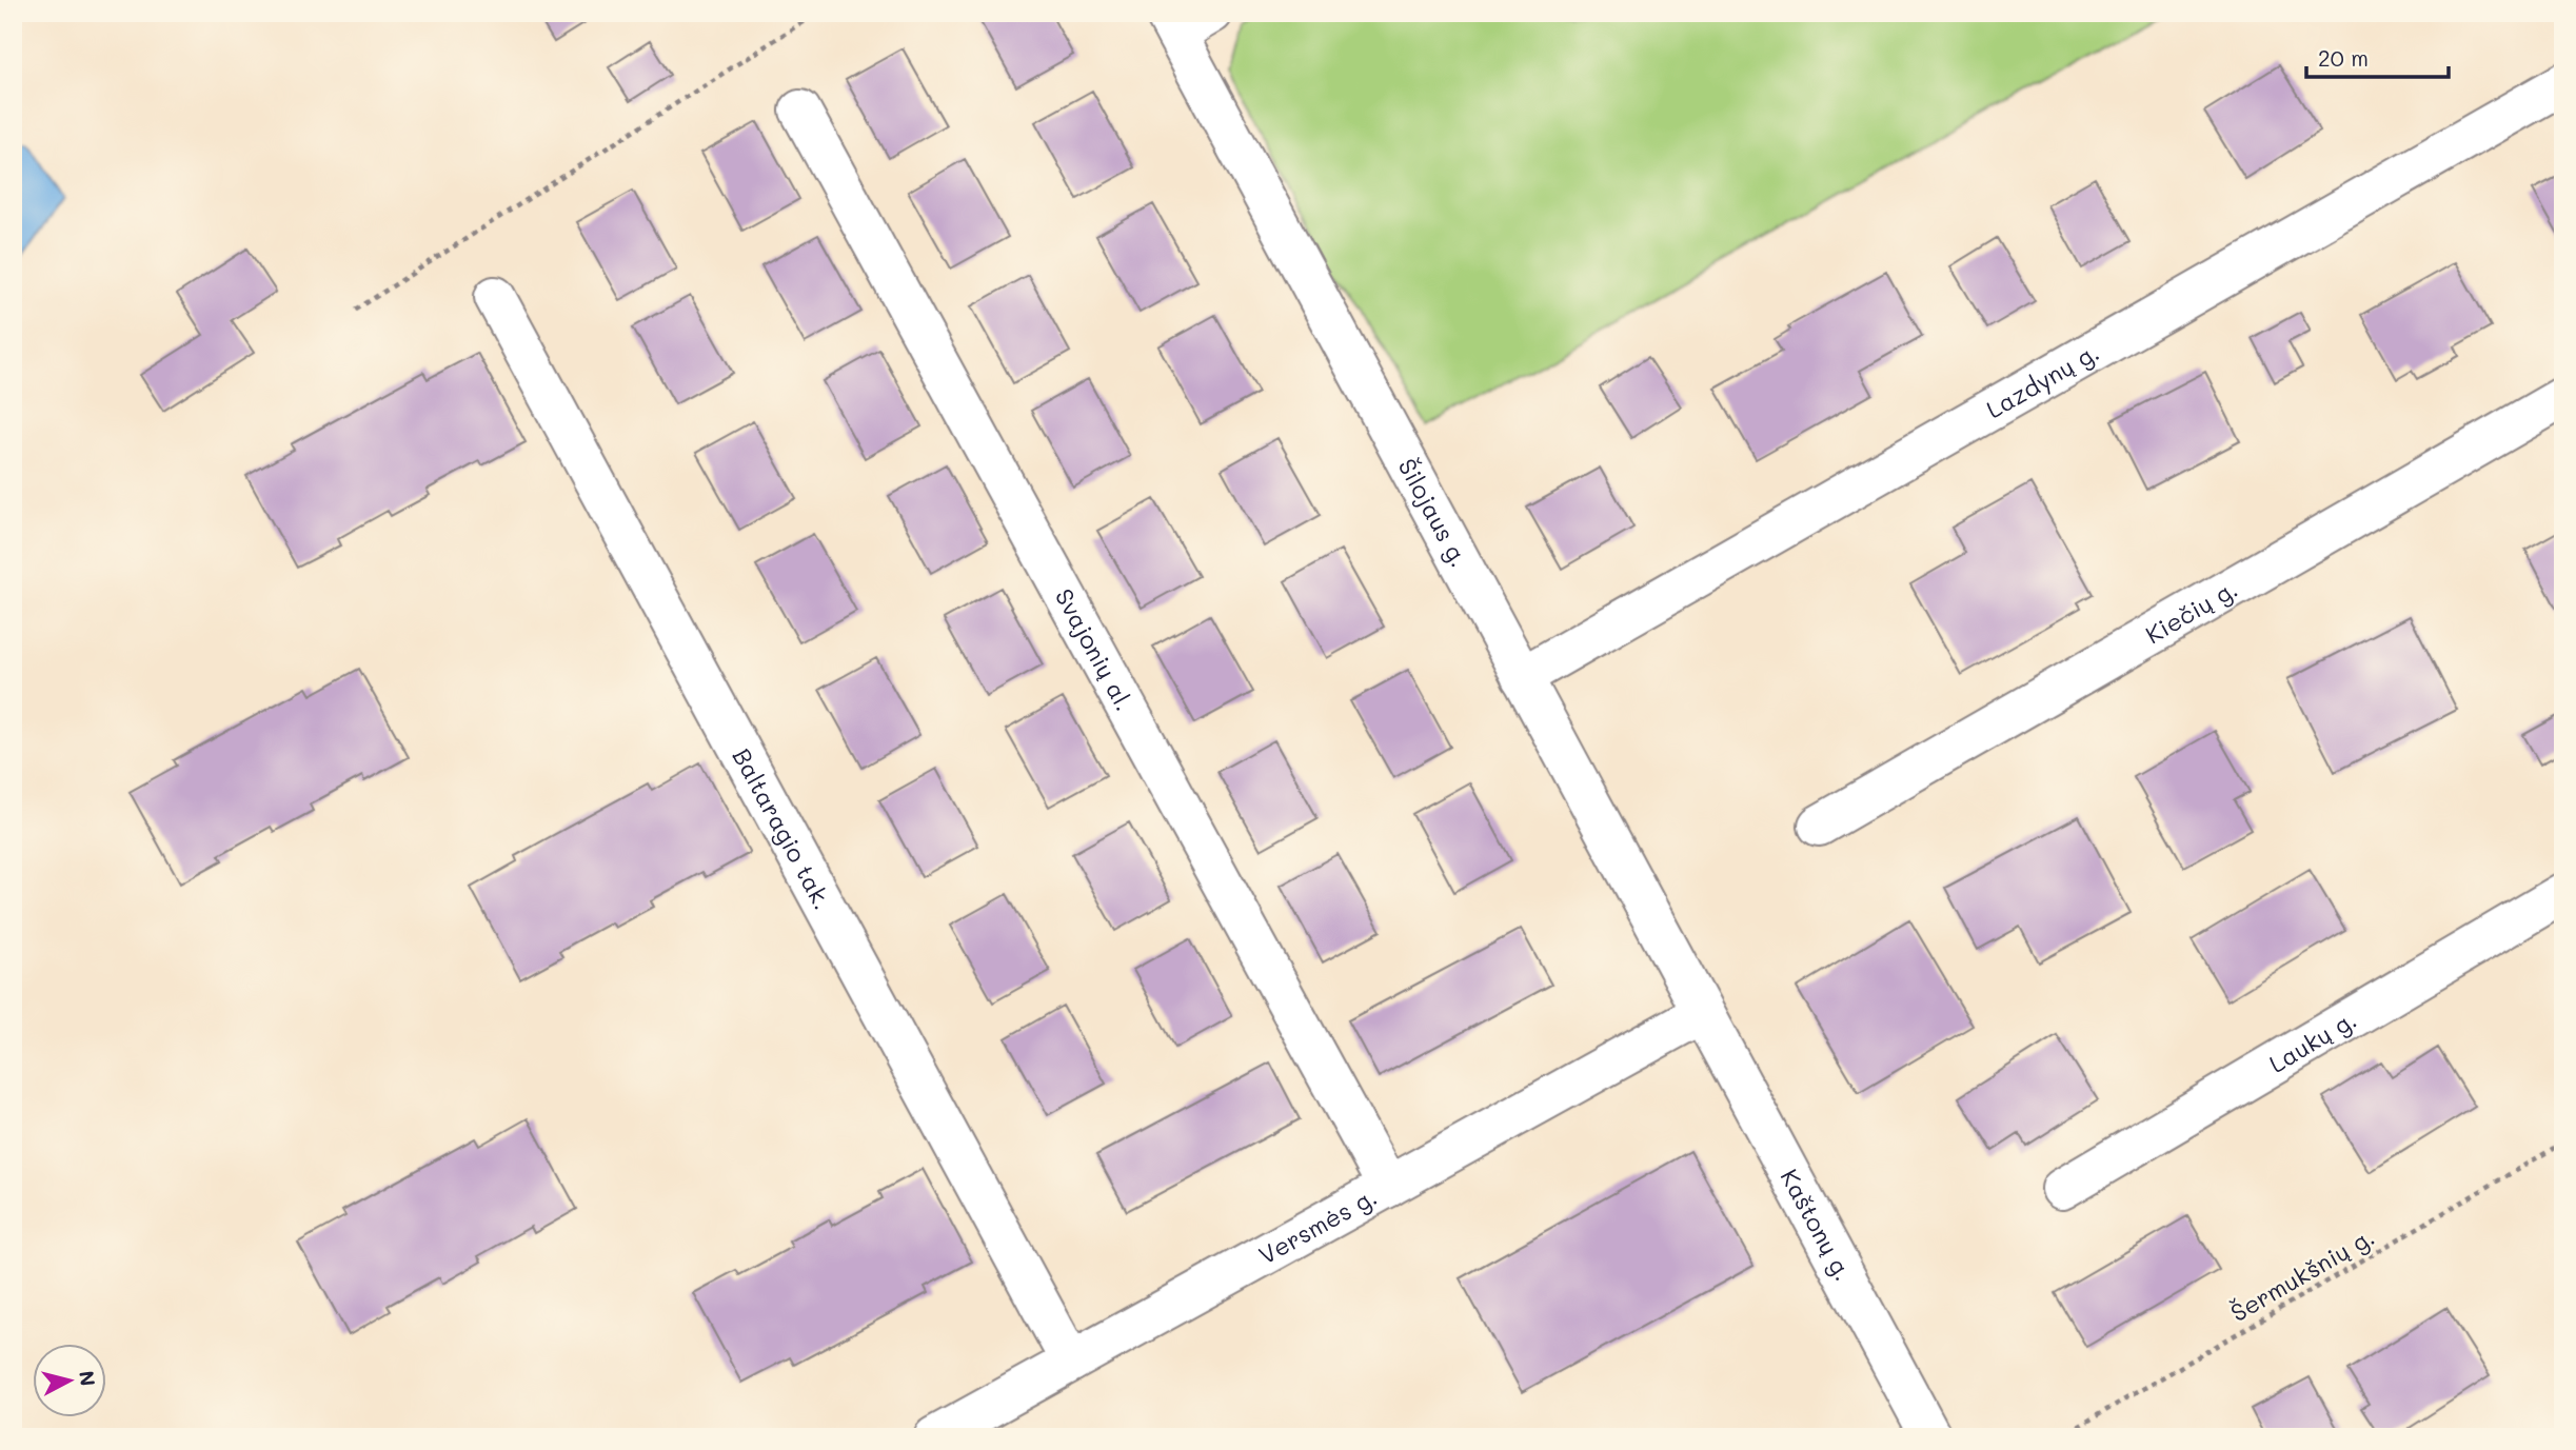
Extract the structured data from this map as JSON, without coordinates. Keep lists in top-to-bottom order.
{
  "streets": {
    "street": [
      "Lazdynų g.",
      "Šilojaus g.",
      "Kiečių g.",
      "Svajonių al.",
      "Baltaragio tak.",
      "Laukų g.",
      "Versmės g.",
      "Kaštonų g."
    ],
    "path": ["Šermukšnių g."]
  },
  "crossings": [
    ["Lazdynų g.", "Šilojaus g."],
    ["Šilojaus g.", "Versmės g."],
    ["Šilojaus g.", "Kaštonų g."],
    ["Svajonių al.", "Versmės g."],
    ["Baltaragio tak.", "Versmės g."],
    ["Versmės g.", "Kaštonų g."]
  ],
  "scale_bar": "20 m",
  "north": "right"
}
